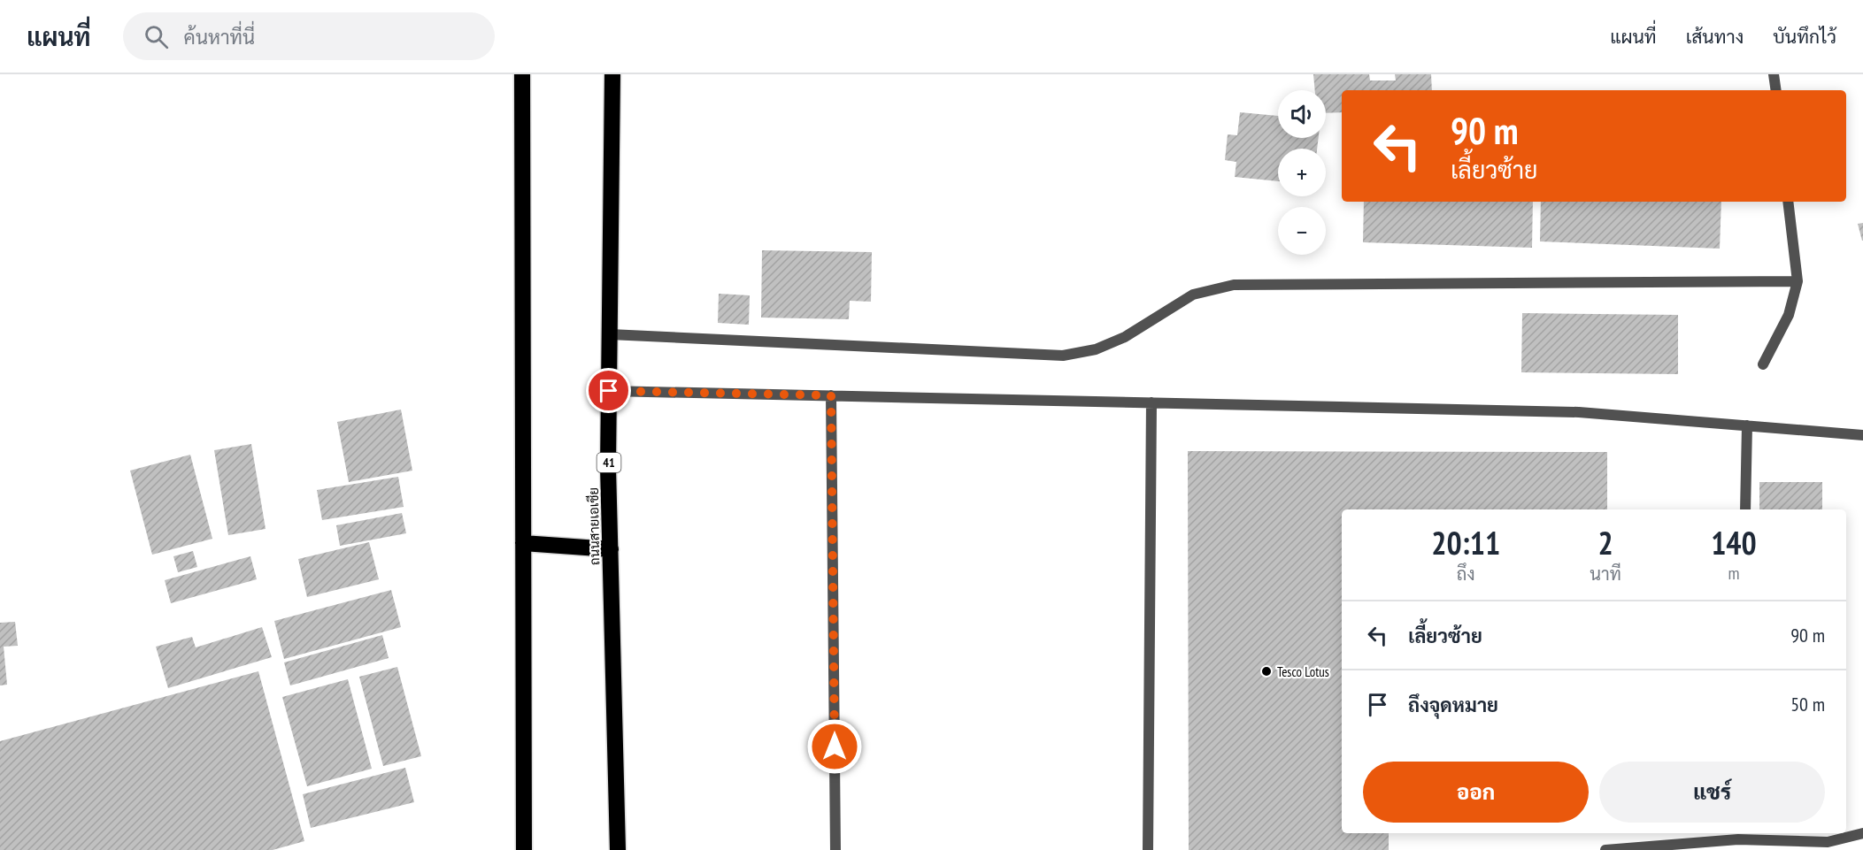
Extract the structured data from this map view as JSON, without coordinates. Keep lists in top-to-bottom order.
{
  "streets": {
    "highway": ["41", "ถนนสายเอเชีย"]
  },
  "places": ["Tesco Lotus"],
  "page": {
    "header": "แผนที่",
    "search": "ค้นหาที่นี่",
    "nav": ["แผนที่", "เส้นทาง", "บันทึกไว้"],
    "map_buttons": ["+", "−"],
    "turn": ["90 m", "เลี้ยวซ้าย"],
    "eta": [
      "20:11",
      "ถึง",
      "2",
      "นาที",
      "140",
      "m"
    ],
    "list": [
      {
        "name": "เลี้ยวซ้าย",
        "value": "90 m"
      },
      {
        "name": "ถึงจุดหมาย",
        "value": "50 m"
      }
    ],
    "buttons": ["ออก", "แชร์"]
  }
}
